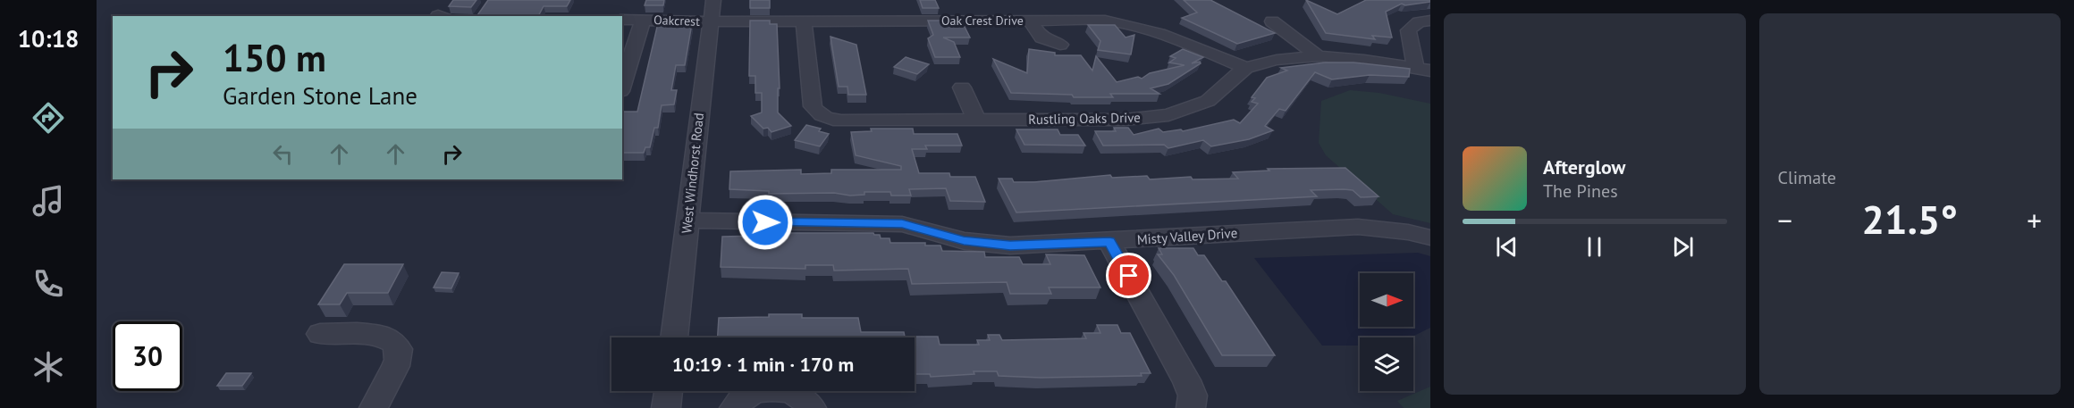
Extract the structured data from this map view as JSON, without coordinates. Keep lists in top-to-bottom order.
{
  "streets": {
    "street": [
      "Oakcrest",
      "Oak Crest Drive",
      "Rustling Oaks Drive",
      "West Windhorst Road",
      "Misty Valley Drive"
    ]
  },
  "crossings": [
    ["Oakcrest", "Oak Crest Drive"],
    ["Oakcrest", "West Windhorst Road"],
    ["Oak Crest Drive", "Rustling Oaks Drive"],
    ["Oak Crest Drive", "West Windhorst Road"],
    ["West Windhorst Road", "Misty Valley Drive"]
  ],
  "north": "right",
  "page": {
    "tabs": "10:18",
    "tile": "Climate",
    "turn": ["150 m", "Garden Stone Lane"],
    "song": ["Afterglow", "The Pines"],
    "heat": ["−", "21.5°", "+"],
    "limit": "30",
    "trip": "10:19 · 1 min · 170 m"
  }
}
